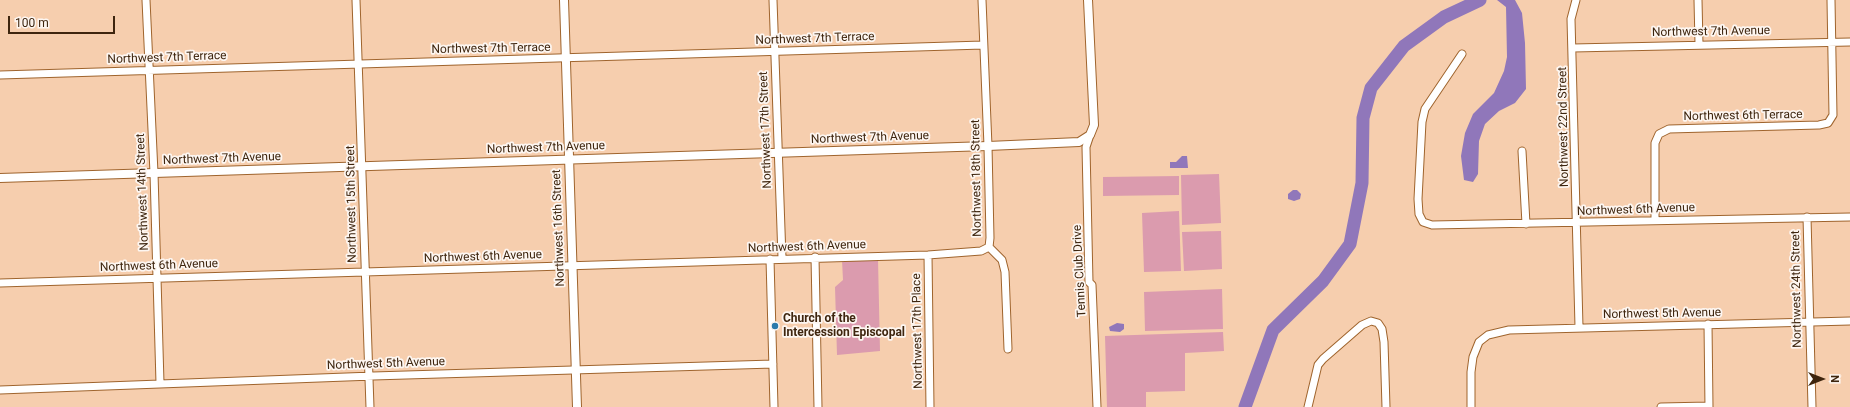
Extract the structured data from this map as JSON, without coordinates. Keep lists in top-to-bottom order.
{
  "streets": {
    "street": [
      "Northwest 7th Avenue",
      "Northwest 7th Terrace",
      "Northwest 6th Terrace",
      "Northwest 22nd Street",
      "Northwest 17th Street",
      "Northwest 18th Street",
      "Northwest 14th Street",
      "Northwest 15th Street",
      "Northwest 6th Avenue",
      "Northwest 16th Street",
      "Tennis Club Drive",
      "Northwest 24th Street",
      "Northwest 5th Avenue",
      "Northwest 17th Place"
    ]
  },
  "crossings": [
    ["Northwest 7th Avenue", "Northwest 6th Terrace"],
    ["Northwest 7th Avenue", "Northwest 22nd Street"],
    ["Northwest 7th Avenue", "Northwest 17th Street"],
    ["Northwest 7th Avenue", "Northwest 18th Street"],
    ["Northwest 7th Avenue", "Northwest 14th Street"],
    ["Northwest 7th Avenue", "Northwest 15th Street"],
    ["Northwest 7th Avenue", "Northwest 16th Street"],
    ["Northwest 7th Avenue", "Tennis Club Drive"],
    ["Northwest 7th Terrace", "Northwest 17th Street"],
    ["Northwest 7th Terrace", "Northwest 18th Street"],
    ["Northwest 7th Terrace", "Northwest 14th Street"],
    ["Northwest 7th Terrace", "Northwest 15th Street"],
    ["Northwest 7th Terrace", "Northwest 16th Street"],
    ["Northwest 6th Terrace", "Northwest 6th Avenue"],
    ["Northwest 22nd Street", "Northwest 6th Avenue"],
    ["Northwest 22nd Street", "Northwest 5th Avenue"],
    ["Northwest 17th Street", "Northwest 6th Avenue"],
    ["Northwest 18th Street", "Northwest 6th Avenue"],
    ["Northwest 14th Street", "Northwest 6th Avenue"],
    ["Northwest 14th Street", "Northwest 5th Avenue"],
    ["Northwest 15th Street", "Northwest 6th Avenue"],
    ["Northwest 15th Street", "Northwest 5th Avenue"],
    ["Northwest 6th Avenue", "Northwest 16th Street"],
    ["Northwest 6th Avenue", "Northwest 24th Street"],
    ["Northwest 6th Avenue", "Northwest 17th Place"],
    ["Northwest 16th Street", "Northwest 5th Avenue"],
    ["Northwest 24th Street", "Northwest 5th Avenue"]
  ],
  "places": ["Church of the Intercession Episcopal"],
  "scale_bar": "100 m",
  "north": "right"
}
